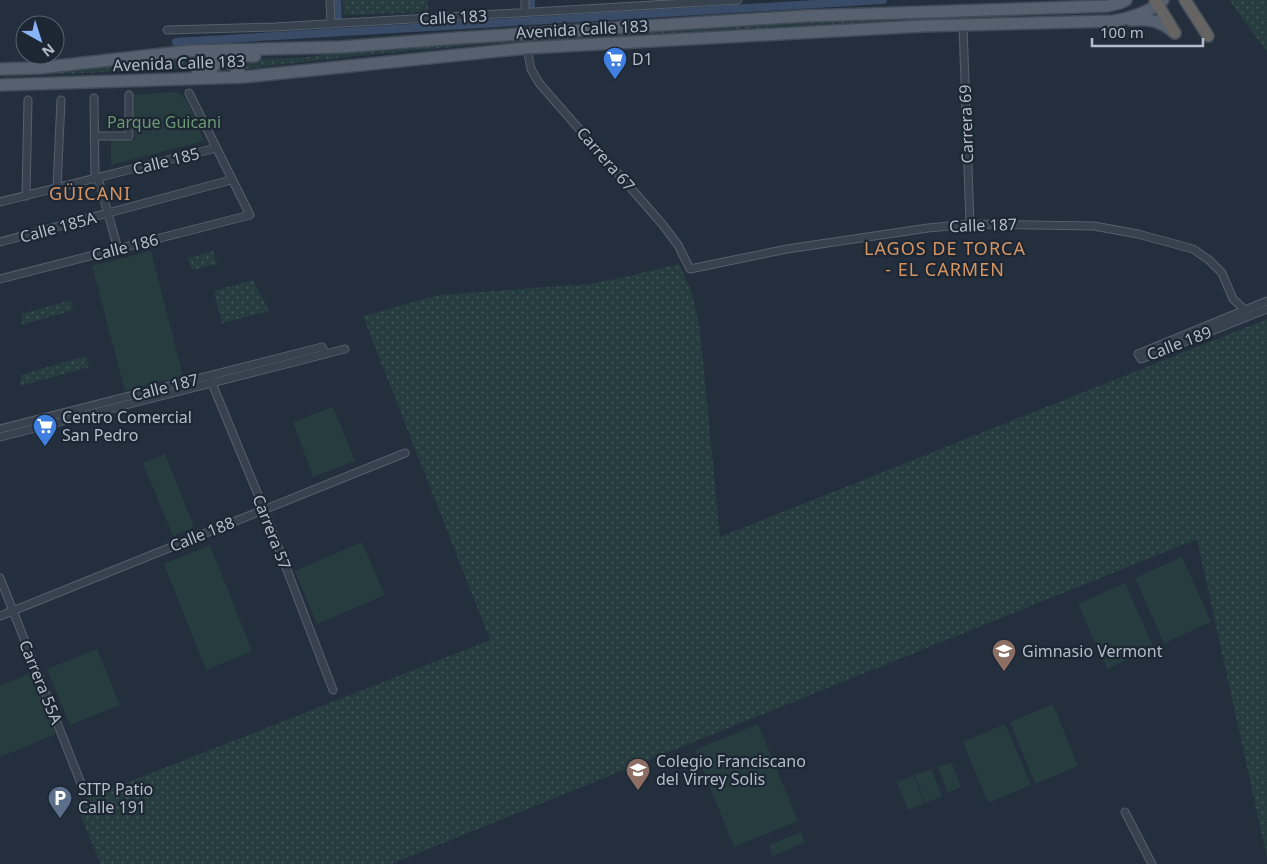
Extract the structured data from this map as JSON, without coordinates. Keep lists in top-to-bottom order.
{
  "streets": {
    "main road": ["Avenida Calle 183"],
    "street": [
      "Calle 183",
      "Carrera 69",
      "Carrera 67",
      "Calle 185",
      "Calle 187",
      "Calle 185A",
      "Calle 186",
      "Calle 189",
      "Carrera 57",
      "Calle 188",
      "Carrera 55A"
    ]
  },
  "crossings": [
    ["Avenida Calle 183", "Carrera 69"],
    ["Avenida Calle 183", "Carrera 67"],
    ["Carrera 69", "Calle 187"],
    ["Carrera 67", "Calle 187"],
    ["Calle 187", "Calle 189"],
    ["Calle 187", "Carrera 57"],
    ["Calle 185A", "Calle 186"],
    ["Carrera 57", "Calle 188"],
    ["Calle 188", "Carrera 55A"]
  ],
  "districts": ["GÜICANI", "LAGOS DE TORCA - EL CARMEN"],
  "parks": ["Parque Guicani"],
  "places": {
    "supermarket": ["D1", "Centro Comercial San Pedro"],
    "school or university": ["Gimnasio Vermont", "Colegio Franciscano del Virrey Solis"],
    "parking": ["SITP Patio Calle 191"]
  },
  "scale_bar": "100 m",
  "north": "bottom right"
}
